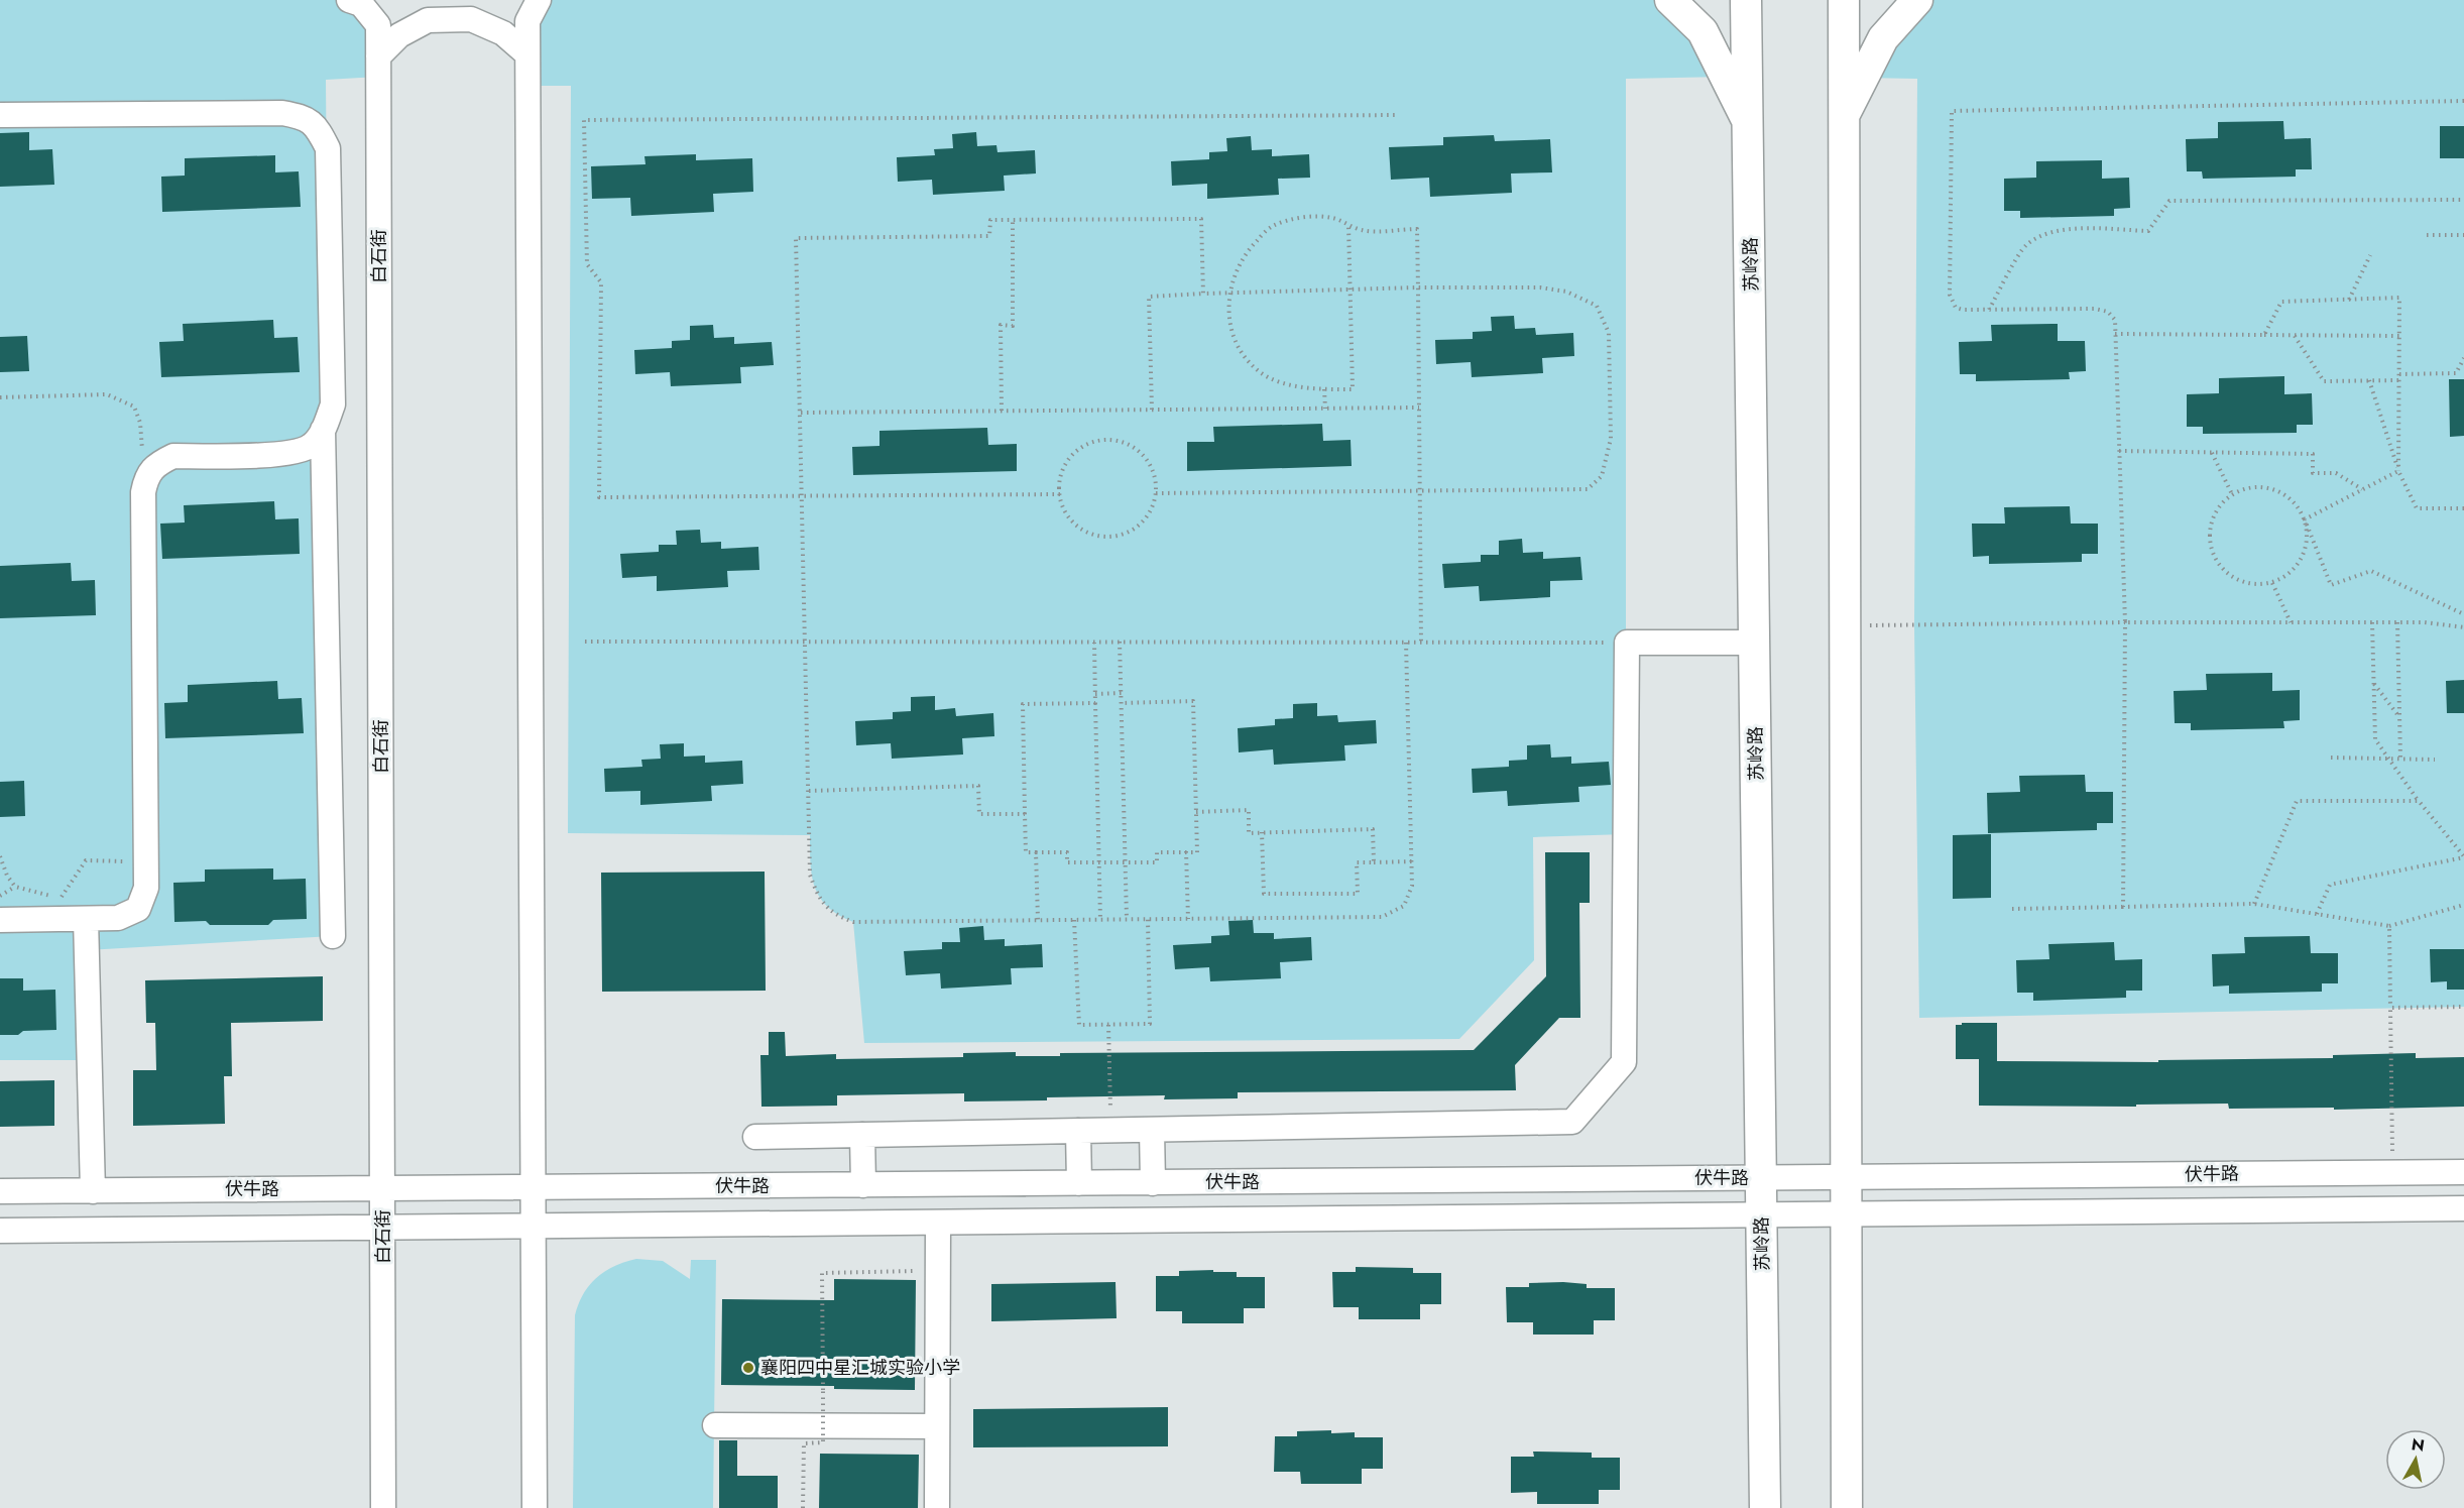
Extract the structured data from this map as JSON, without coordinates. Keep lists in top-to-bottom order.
{
  "streets": {
    "main road": ["苏岭路"],
    "street": ["白石街", "伏牛路"]
  },
  "crossings": [
    ["白石街", "伏牛路"],
    ["苏岭路", "伏牛路"]
  ],
  "places": ["襄阳四中星汇城实验小学"],
  "north": "top"
}
